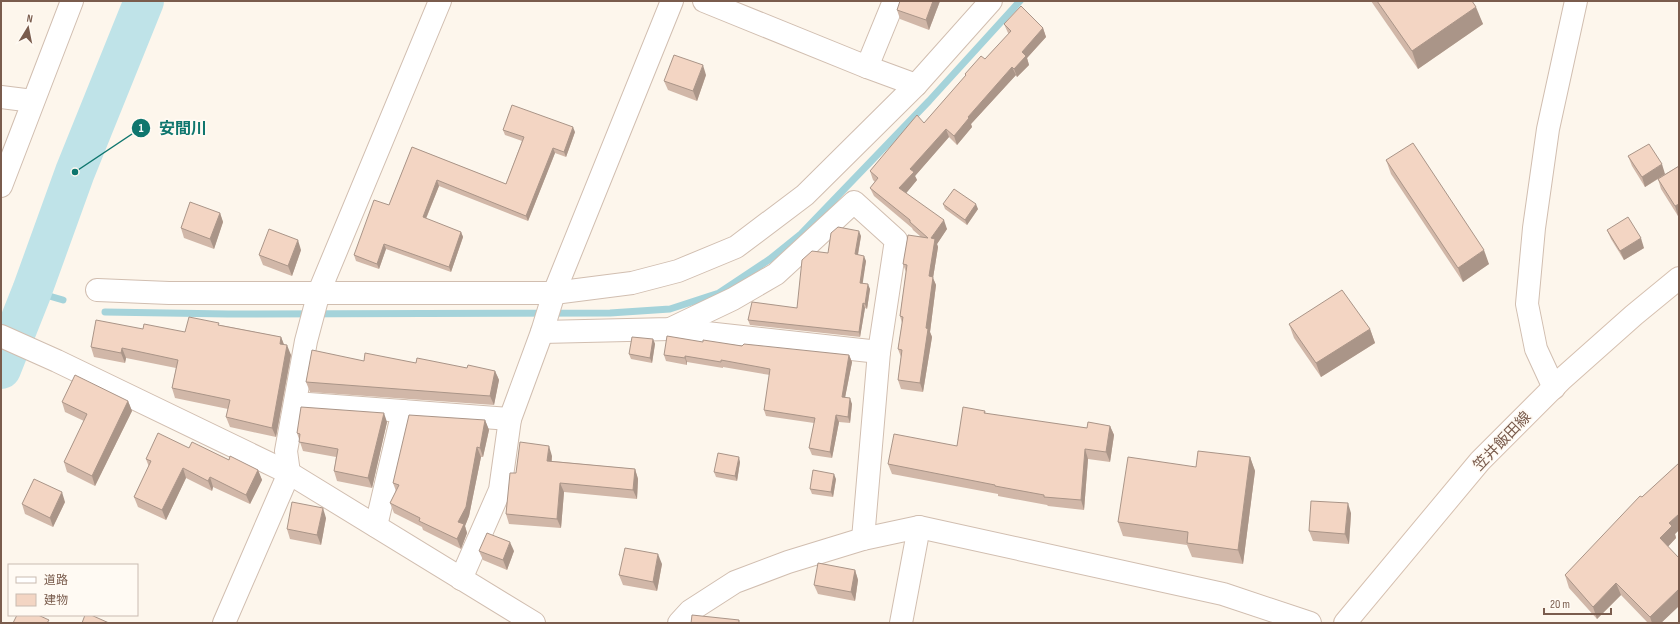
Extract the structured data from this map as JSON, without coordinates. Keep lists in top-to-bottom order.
{
  "streets": {
    "street": ["笠井飯田線"]
  },
  "places": ["安間川"],
  "legend": ["道路", "建物"],
  "scale_bar": "20 m",
  "north": "top"
}
